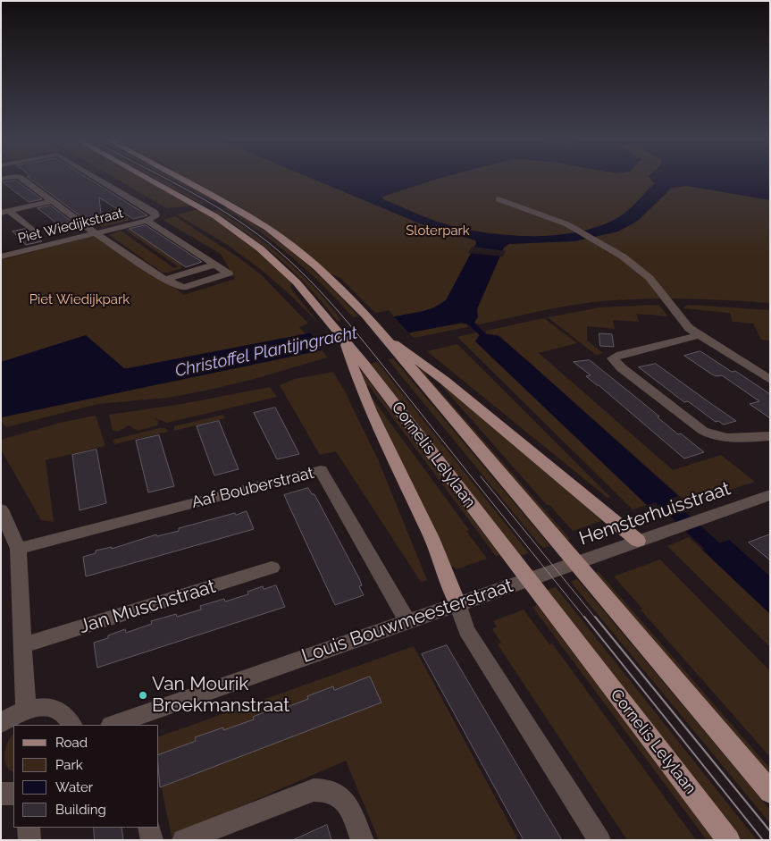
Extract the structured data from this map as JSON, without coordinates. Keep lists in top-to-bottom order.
{
  "streets": {
    "main road": ["Cornelis Lelylaan"],
    "street": [
      "Piet Wiedijkstraat",
      "Aaf Bouberstraat",
      "Hemsterhuisstraat",
      "Jan Muschstraat",
      "Louis Bouwmeesterstraat"
    ]
  },
  "crossings": [
    ["Aaf Bouberstraat", "Louis Bouwmeesterstraat"],
    ["Hemsterhuisstraat", "Louis Bouwmeesterstraat"]
  ],
  "water": ["Christoffel Plantijngracht"],
  "parks": ["Sloterpark", "Piet Wiedijkpark"],
  "places": ["Van Mourik Broekmanstraat"],
  "legend": [
    "Road",
    "Park",
    "Water",
    "Building"
  ]
}
